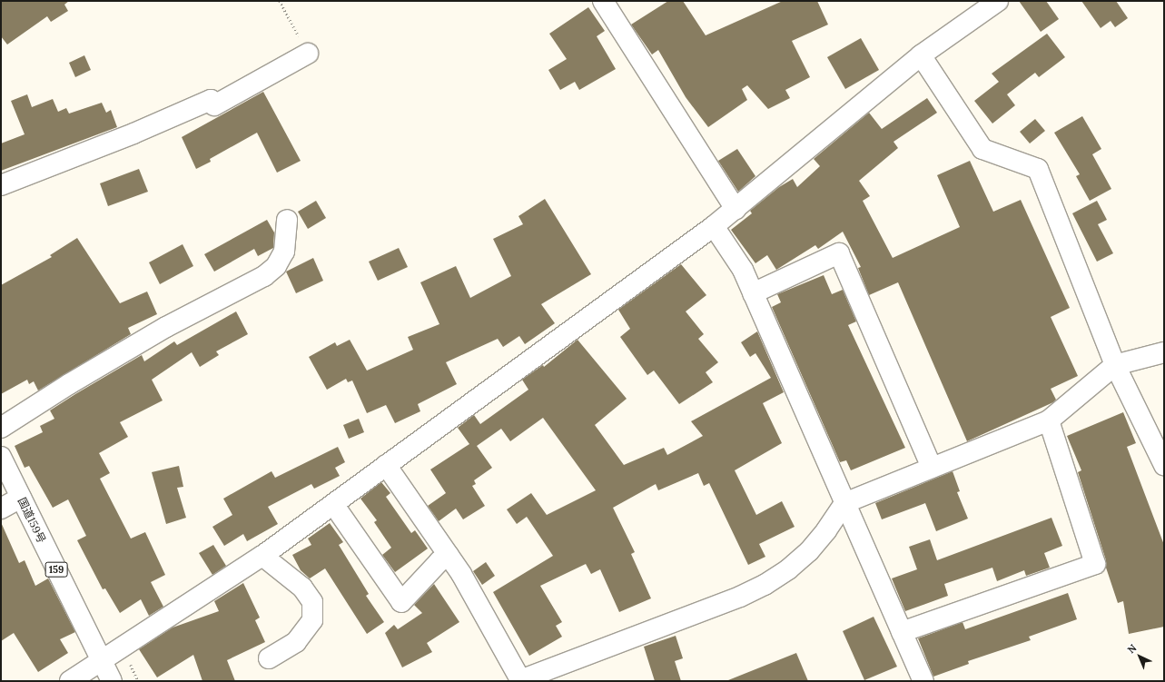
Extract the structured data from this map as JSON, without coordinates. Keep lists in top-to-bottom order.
{
  "streets": {
    "main road": ["国道159号", "159"]
  },
  "north": "top left"
}
